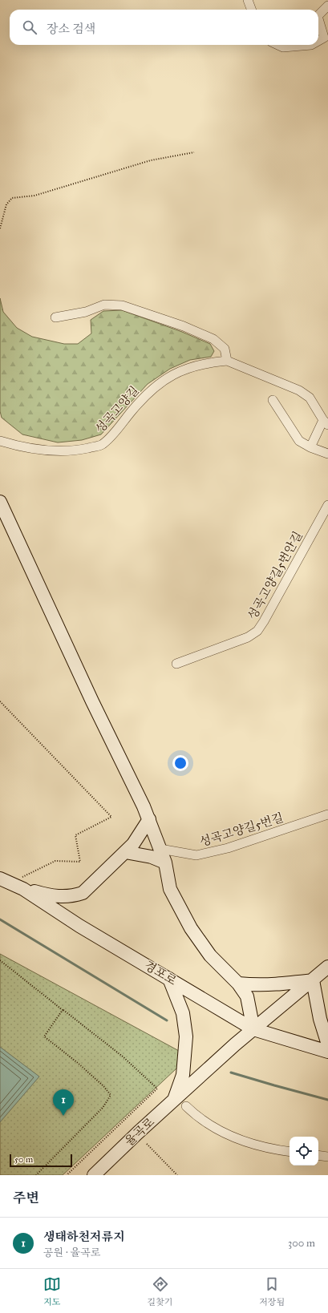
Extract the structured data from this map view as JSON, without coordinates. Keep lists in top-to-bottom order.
{
  "streets": {
    "street": [
      "성곡고양길",
      "성곡고양길5번안길",
      "성곡고양길5번길",
      "경포로",
      "율곡로"
    ]
  },
  "crossings": [
    ["경포로", "율곡로"]
  ],
  "scale_bar": "50 m",
  "page": {
    "search": "장소 검색",
    "pins": "1",
    "scale": "50 m",
    "heading": "주변",
    "list": [
      {
        "mark": "1",
        "name": "생태하천저류지",
        "note": "공원 · 율곡로",
        "value": "300 m"
      }
    ],
    "nav": ["지도", "길찾기", "저장됨"]
  }
}
